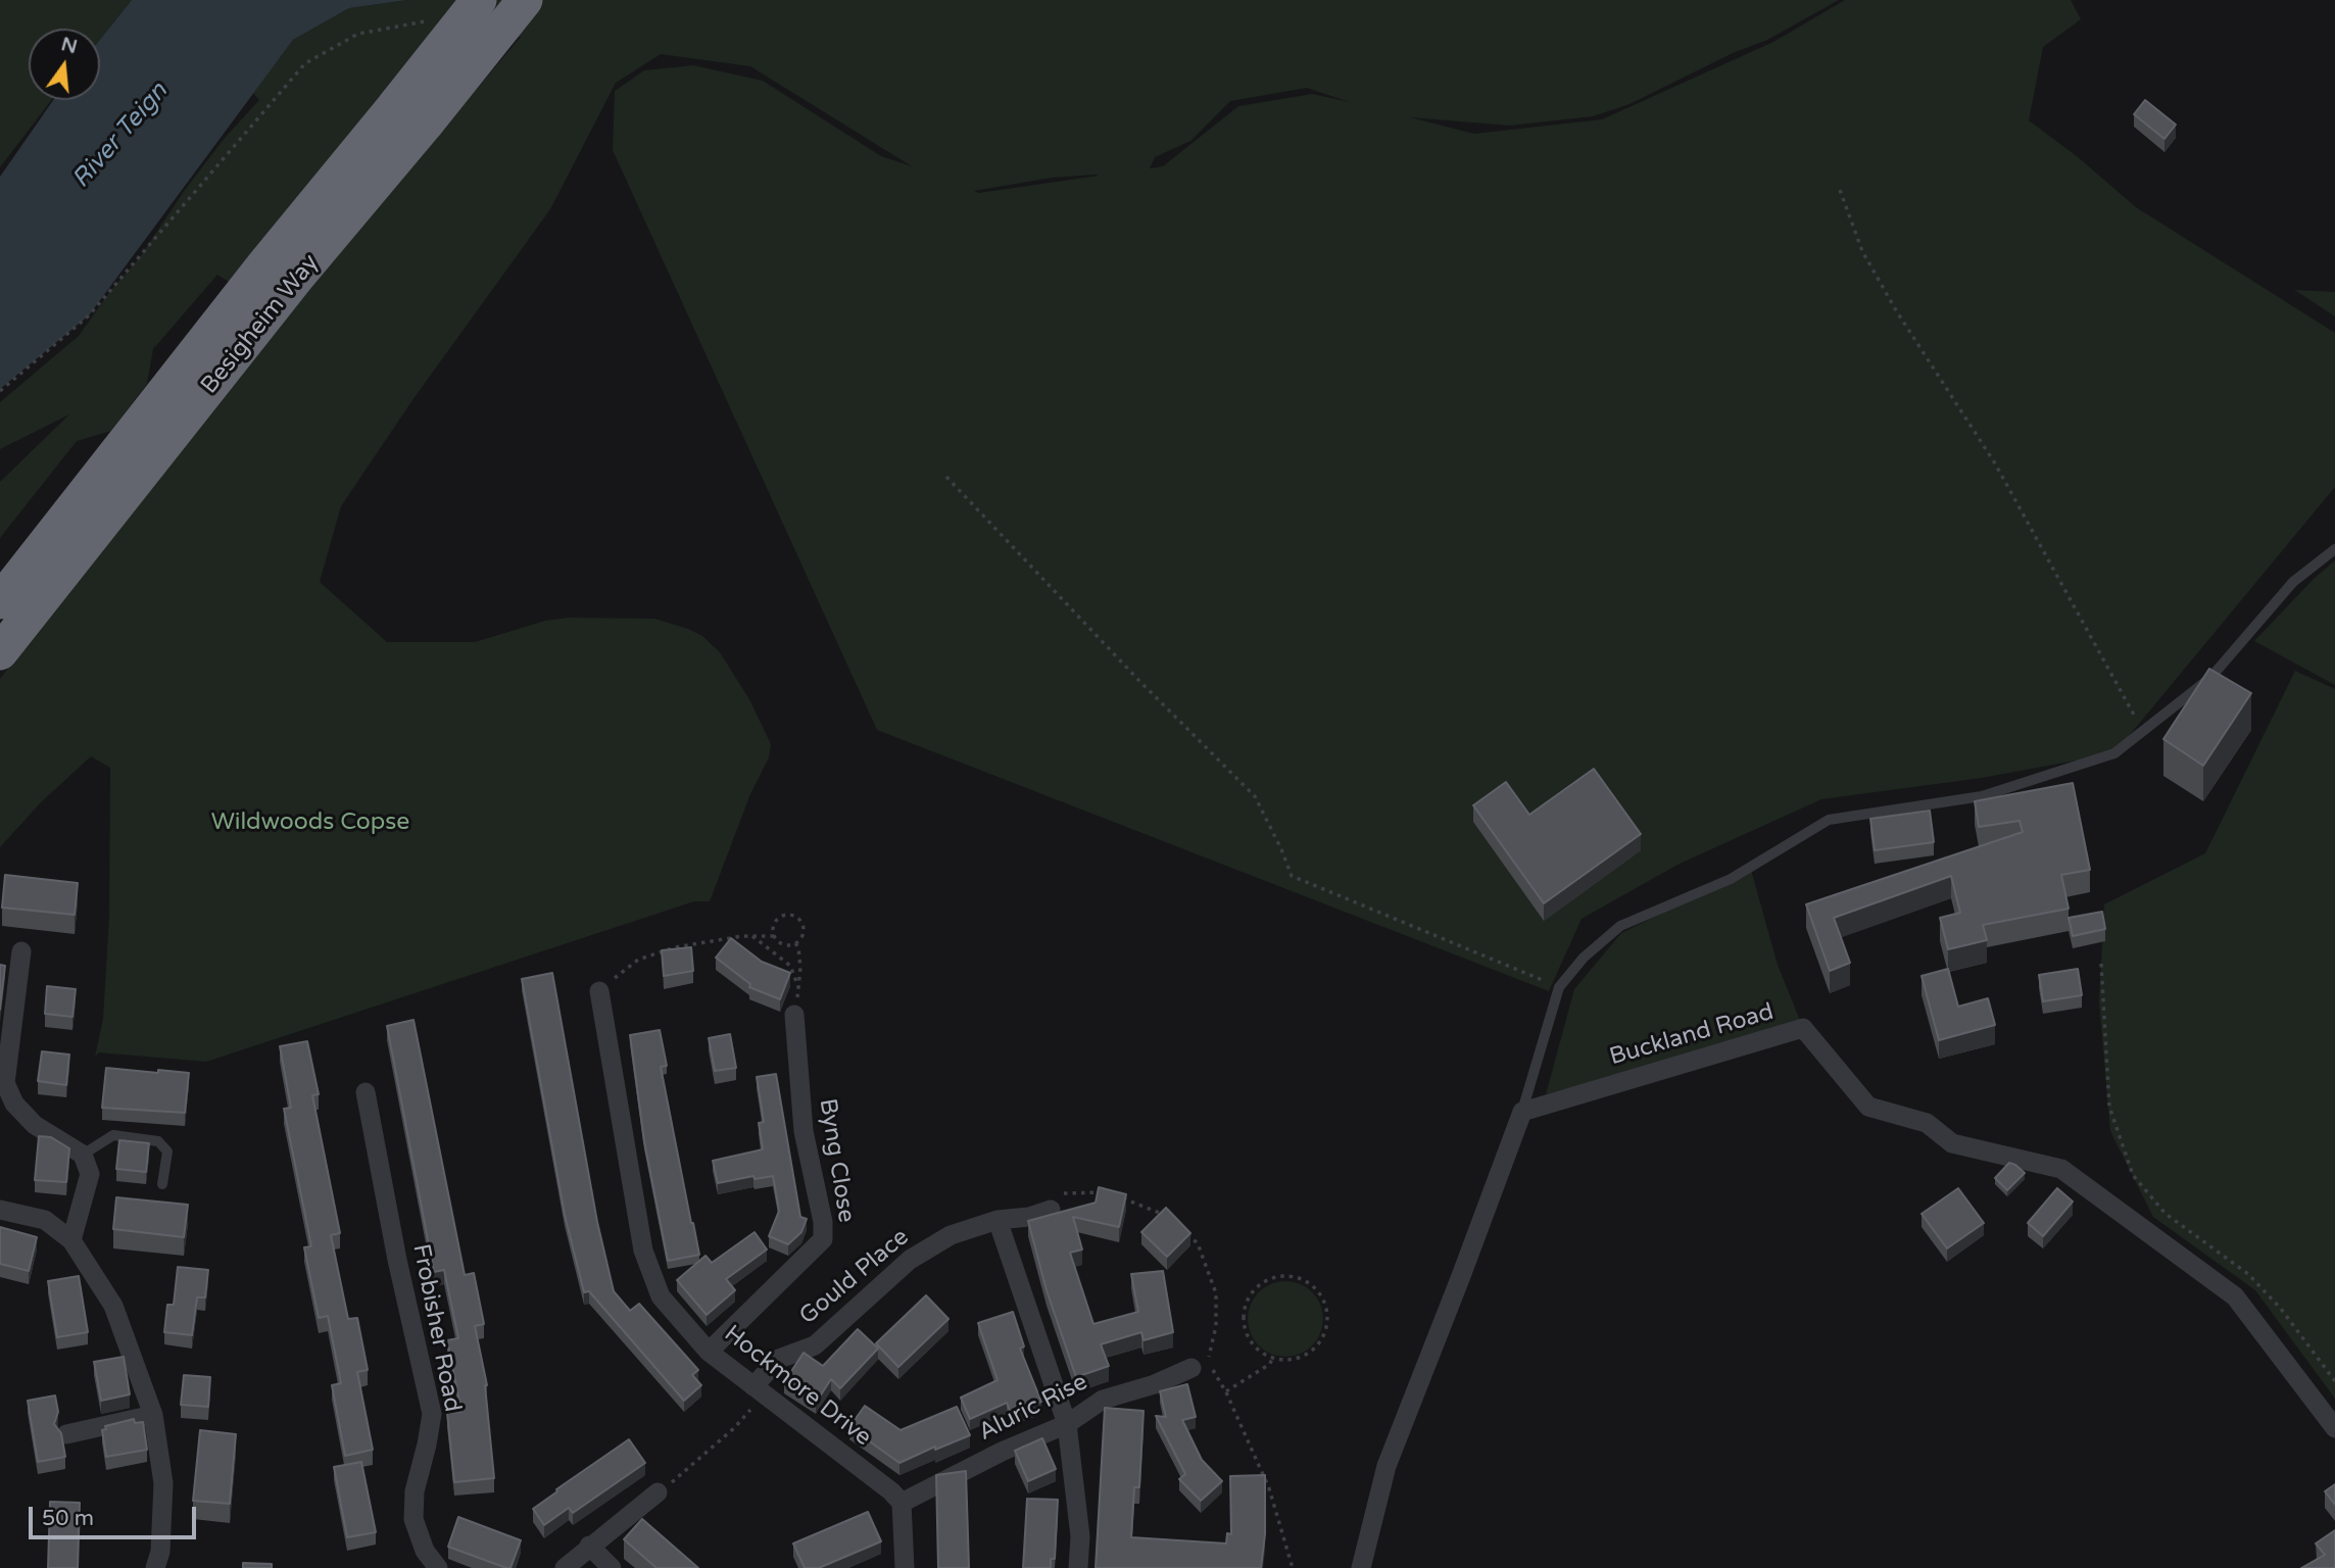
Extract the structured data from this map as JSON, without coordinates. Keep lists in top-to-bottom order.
{
  "streets": {
    "highway": ["Besigheim Way"],
    "street": [
      "Buckland Road",
      "Byng Close",
      "Gould Place",
      "Frobisher Road",
      "Hockmore Drive",
      "Aluric Rise"
    ]
  },
  "crossings": [
    ["Byng Close", "Hockmore Drive"],
    ["Gould Place", "Hockmore Drive"],
    ["Hockmore Drive", "Aluric Rise"]
  ],
  "water": ["River Teign"],
  "parks": ["Wildwoods Copse"],
  "scale_bar": "50 m",
  "north": "top"
}
